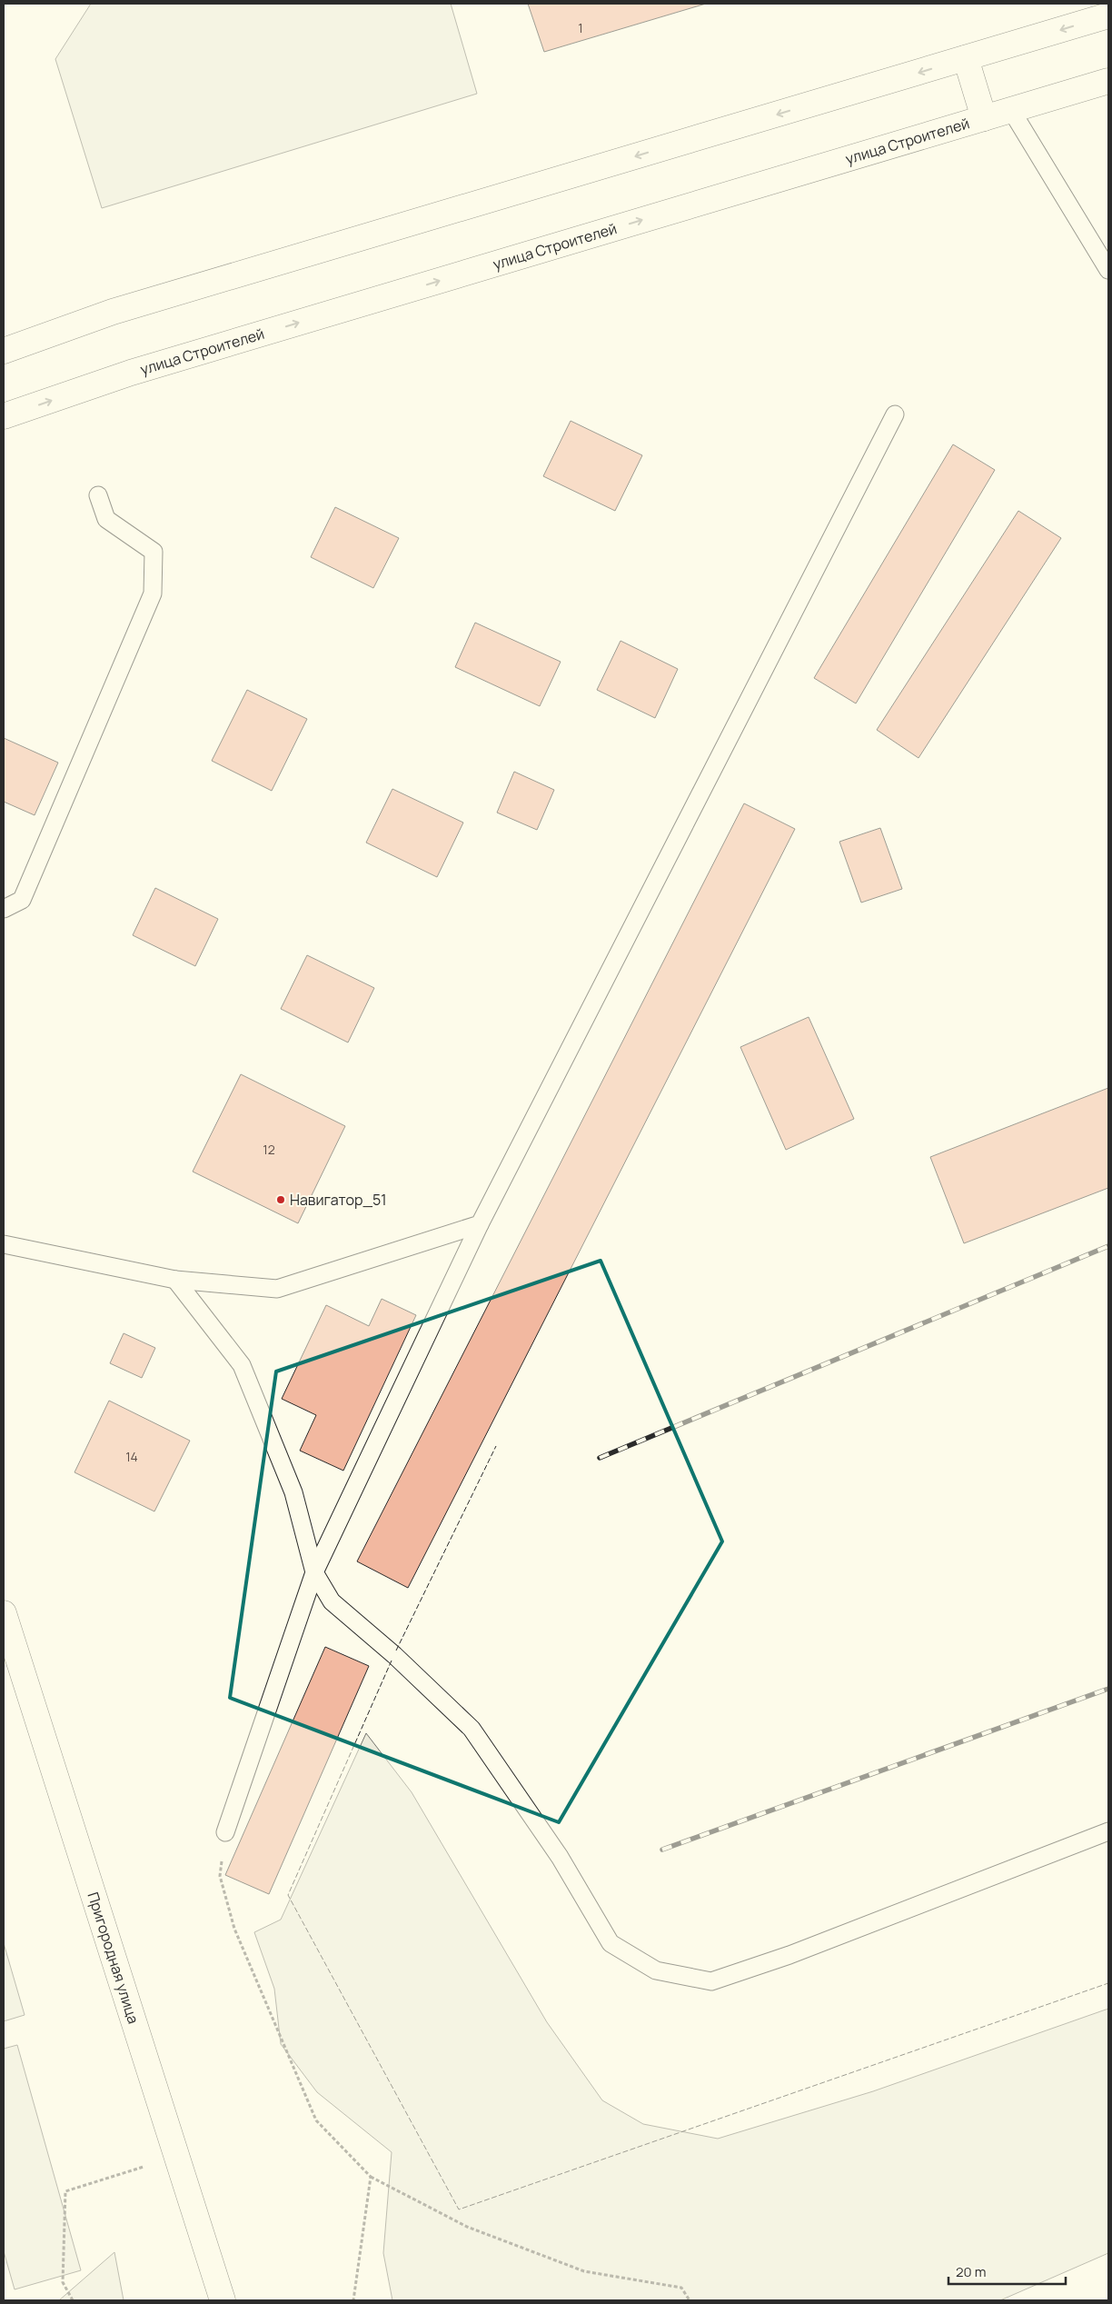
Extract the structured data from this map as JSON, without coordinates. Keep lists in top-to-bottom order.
{
  "streets": {
    "main road": ["улица Строителей", "Пригородная улица"]
  },
  "places": ["Навигатор_51"],
  "house_numbers": ["1", "12", "14"],
  "scale_bar": "20 m"
}
